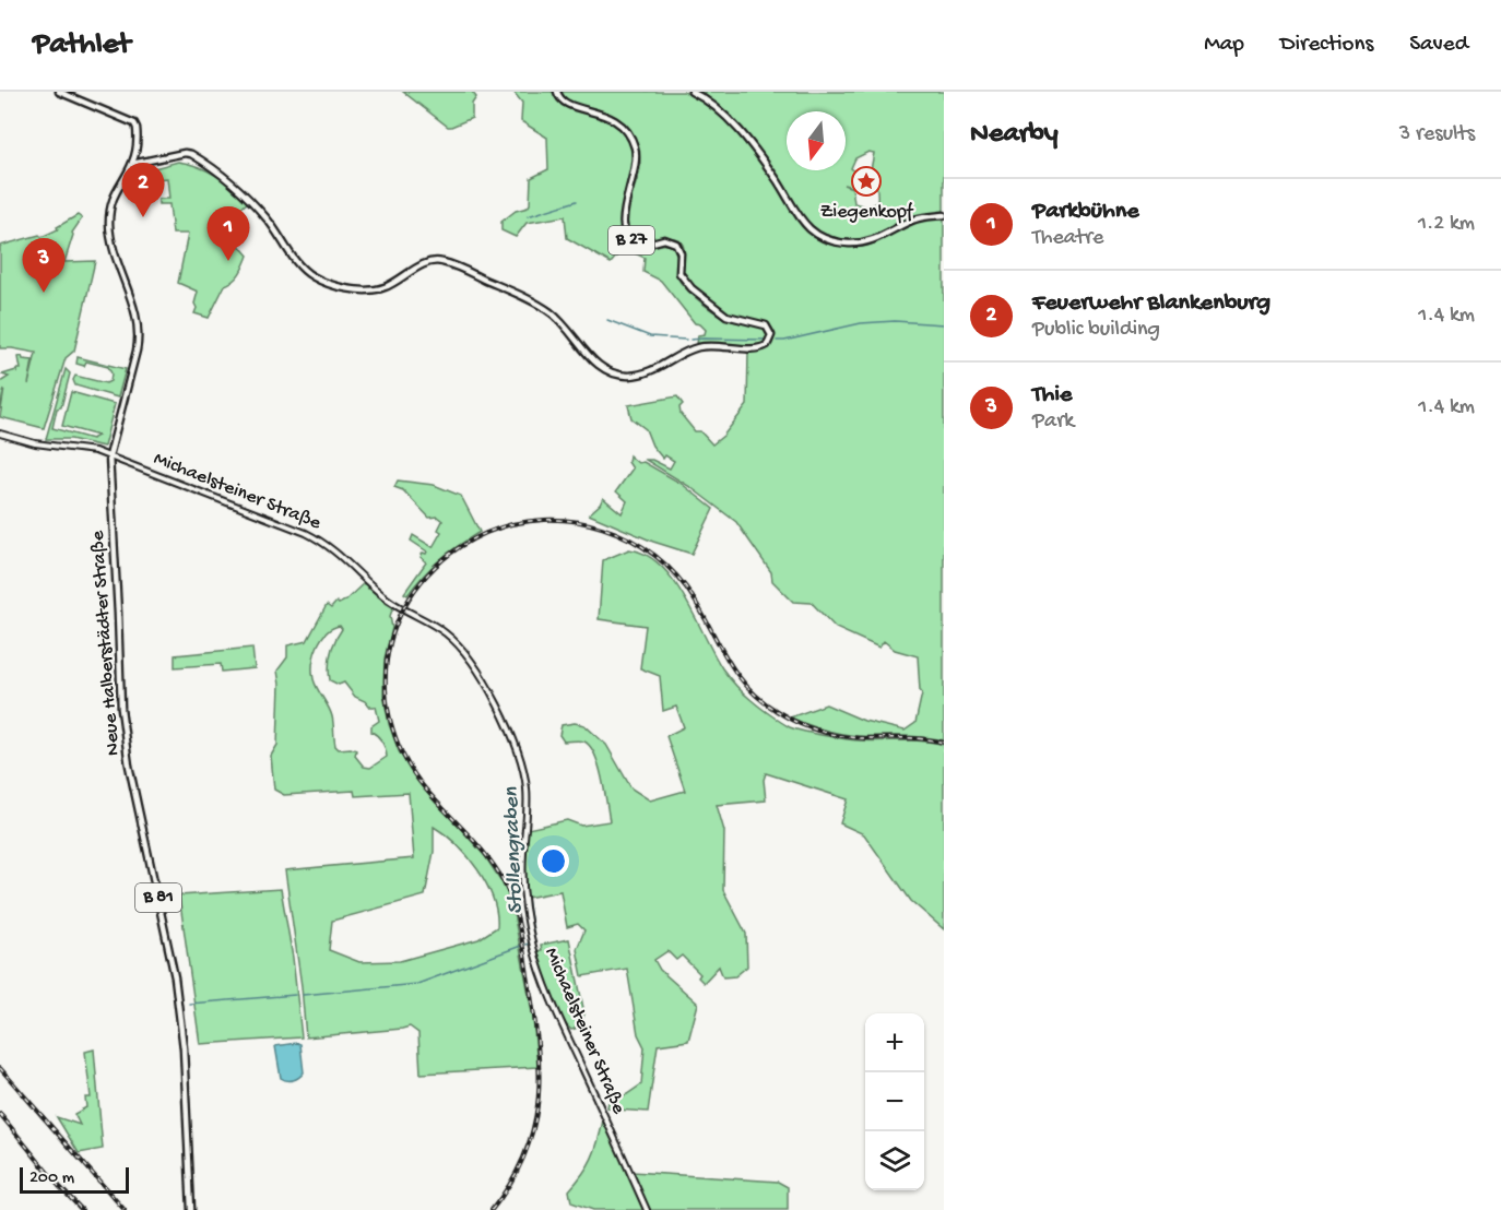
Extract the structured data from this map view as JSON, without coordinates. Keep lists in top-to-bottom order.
{
  "streets": {
    "main road": ["B 27", "Neue Halberstädter Straße", "B 81"],
    "street": ["Michaelsteiner Straße"]
  },
  "crossings": [
    ["B 27", "Neue Halberstädter Straße"],
    ["Michaelsteiner Straße", "Neue Halberstädter Straße"]
  ],
  "water": ["Stollengraben"],
  "places": {
    "place": ["Ziegenkopf"]
  },
  "scale_bar": "200 m",
  "north": "bottom",
  "page": {
    "header": "Pathlet",
    "nav": ["Map", "Directions", "Saved"],
    "heading": ["Nearby", "3 results"],
    "pins": ["2", "1", "3"],
    "list": [
      {
        "mark": "1",
        "name": "Parkbühne",
        "note": "Theatre",
        "value": "1.2 km"
      },
      {
        "mark": "2",
        "name": "Feuerwehr Blankenburg",
        "note": "Public building",
        "value": "1.4 km"
      },
      {
        "mark": "3",
        "name": "Thie",
        "note": "Park",
        "value": "1.4 km"
      }
    ],
    "map_buttons": ["+", "−"],
    "scale": "200 m"
  }
}
